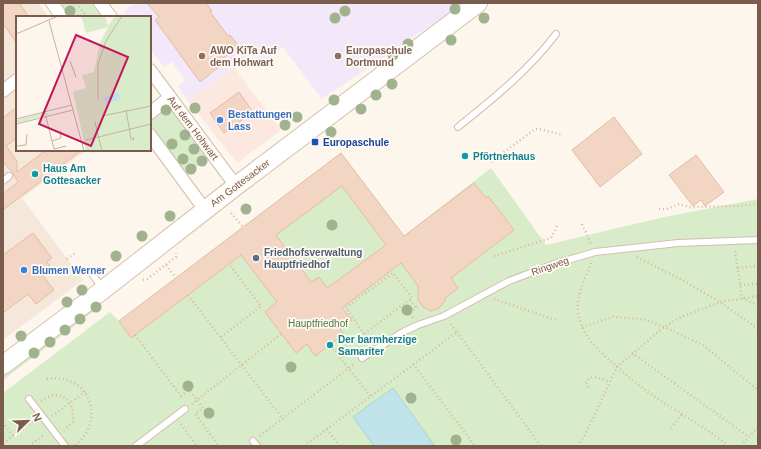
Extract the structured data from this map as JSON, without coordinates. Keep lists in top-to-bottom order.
{
  "streets": {
    "street": ["Auf dem Hohwart", "Am Gottesacker"],
    "lane": ["Ringweg"]
  },
  "crossings": [
    ["Auf dem Hohwart", "Am Gottesacker"]
  ],
  "parks": ["Hauptfriedhof"],
  "places": {
    "other": [
      "AWO KiTa Auf dem Hohwart",
      "Europaschule Dortmund",
      "Bestattungen Lass",
      "Pförtnerhaus",
      "Haus Am Gottesacker",
      "Friedhofsverwaltung Hauptfriedhof",
      "Blumen Werner",
      "Der barmherzige Samariter"
    ],
    "transit": ["Europaschule"]
  },
  "north": "top right"
}
